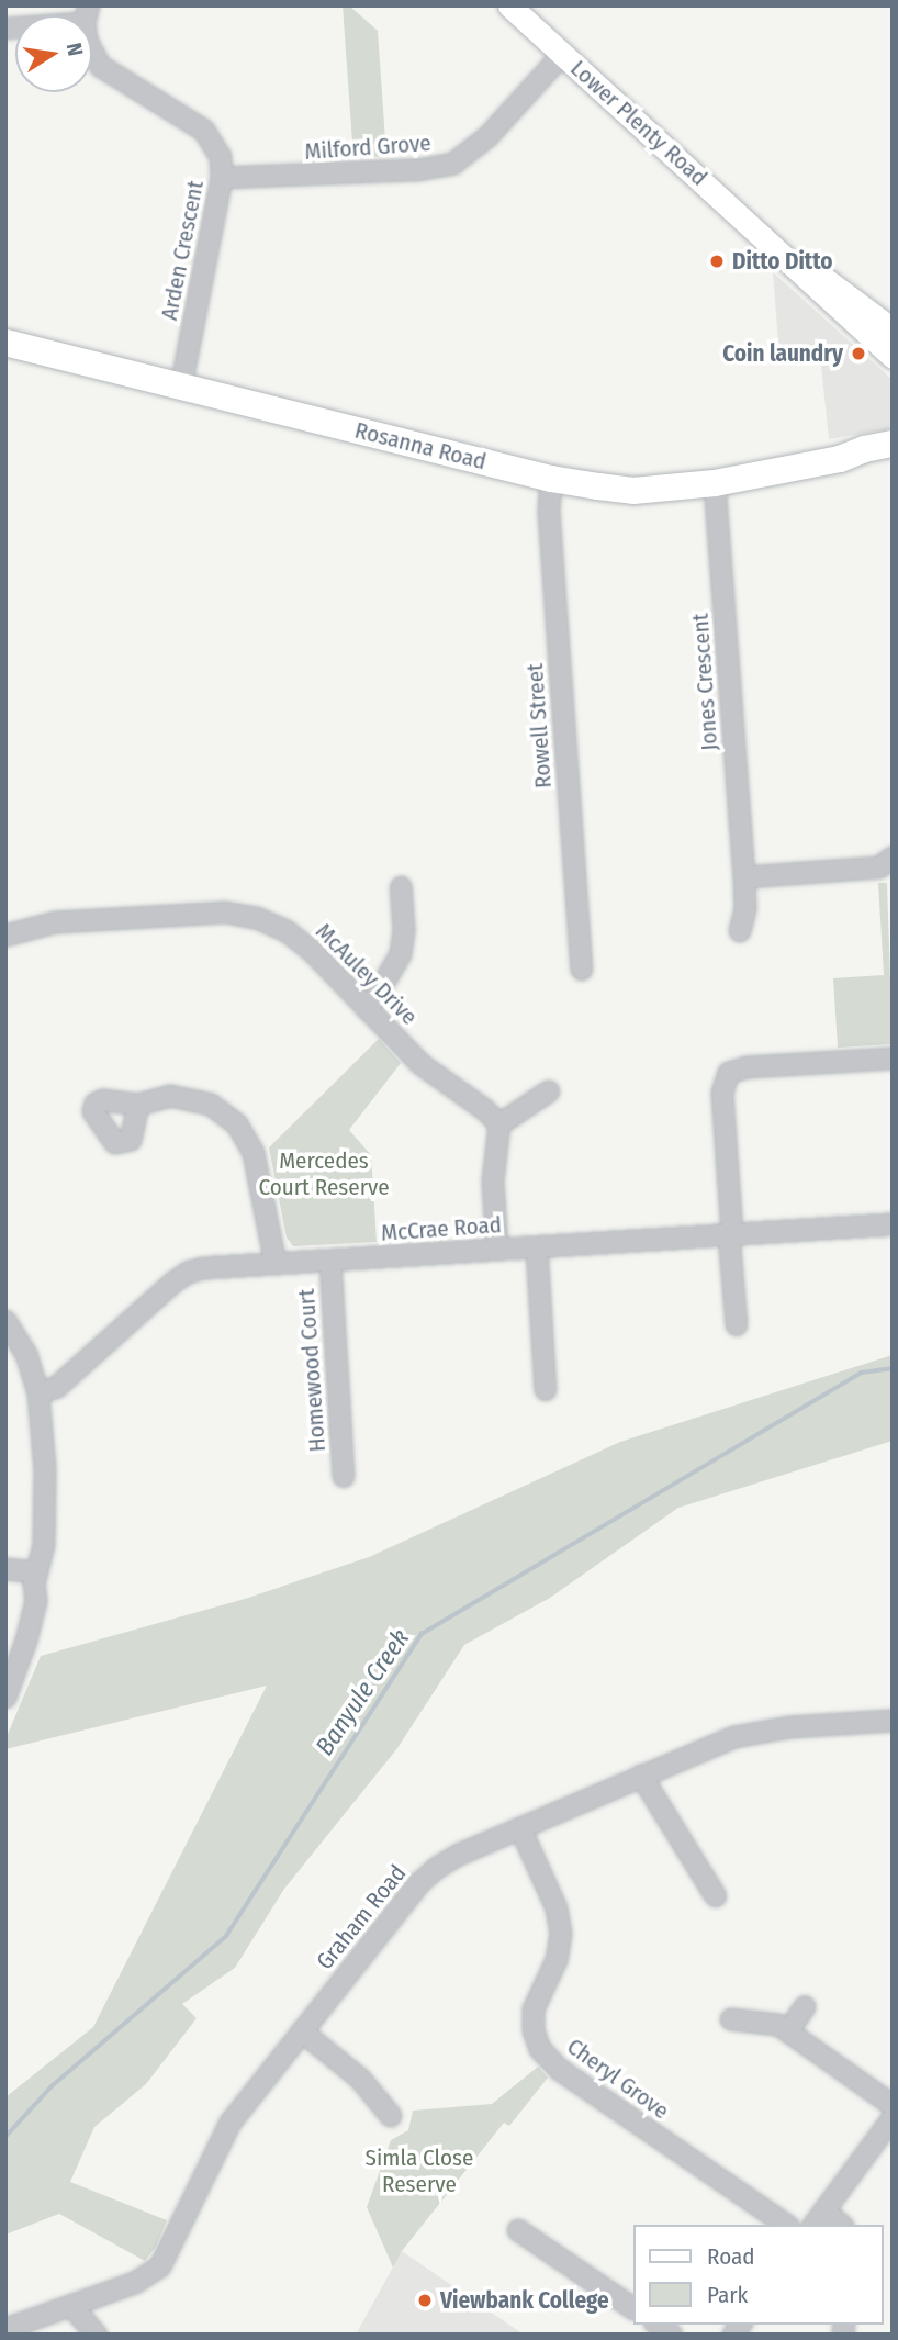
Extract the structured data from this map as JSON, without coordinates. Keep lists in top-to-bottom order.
{
  "streets": {
    "highway": ["Rosanna Road"],
    "main road": ["Lower Plenty Road"],
    "street": [
      "Milford Grove",
      "Arden Crescent",
      "Jones Crescent",
      "Rowell Street",
      "McAuley Drive",
      "McCrae Road",
      "Homewood Court",
      "Graham Road",
      "Cheryl Grove"
    ]
  },
  "crossings": [
    ["Lower Plenty Road", "Milford Grove"],
    ["Milford Grove", "Arden Crescent"],
    ["Arden Crescent", "Rosanna Road"],
    ["Rosanna Road", "Jones Crescent"],
    ["Rosanna Road", "Rowell Street"],
    ["McCrae Road", "Homewood Court"],
    ["Graham Road", "Cheryl Grove"]
  ],
  "water": ["Banyule Creek"],
  "parks": ["Mercedes Court Reserve", "Simla Close Reserve"],
  "places": ["Ditto Ditto", "Coin laundry", "Viewbank College"],
  "legend": ["Road", "Park"],
  "north": "right"
}
